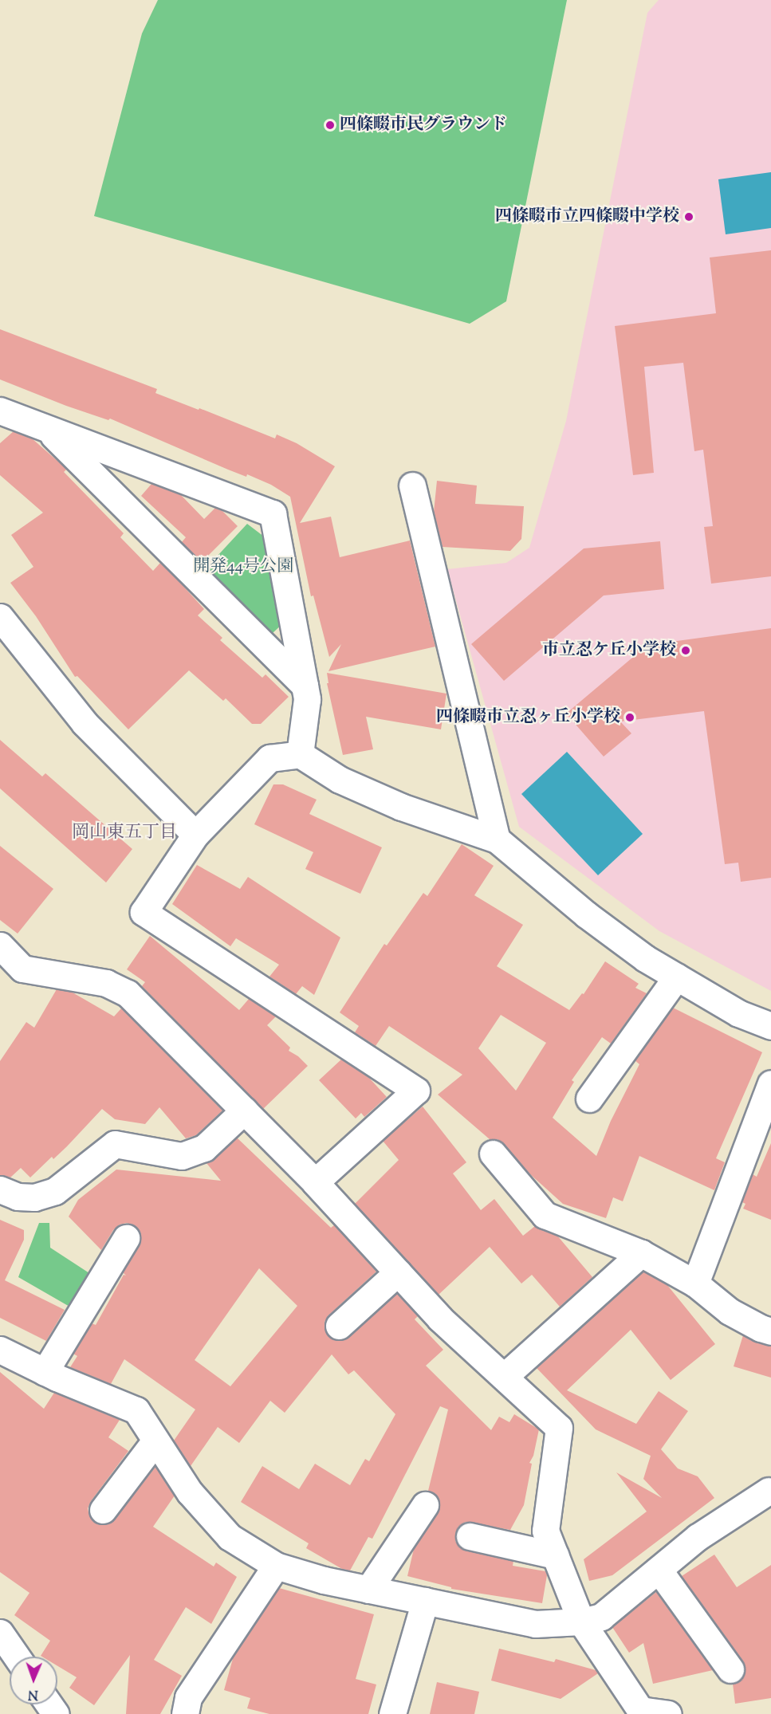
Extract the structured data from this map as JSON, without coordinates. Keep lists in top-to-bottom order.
{
  "districts": ["岡山東五丁目"],
  "parks": ["開発44号公園"],
  "places": [
    "四條畷市民グラウンド",
    "四條畷市立四條畷中学校",
    "市立忍ケ丘小学校",
    "四條畷市立忍ヶ丘小学校"
  ],
  "north": "bottom"
}
